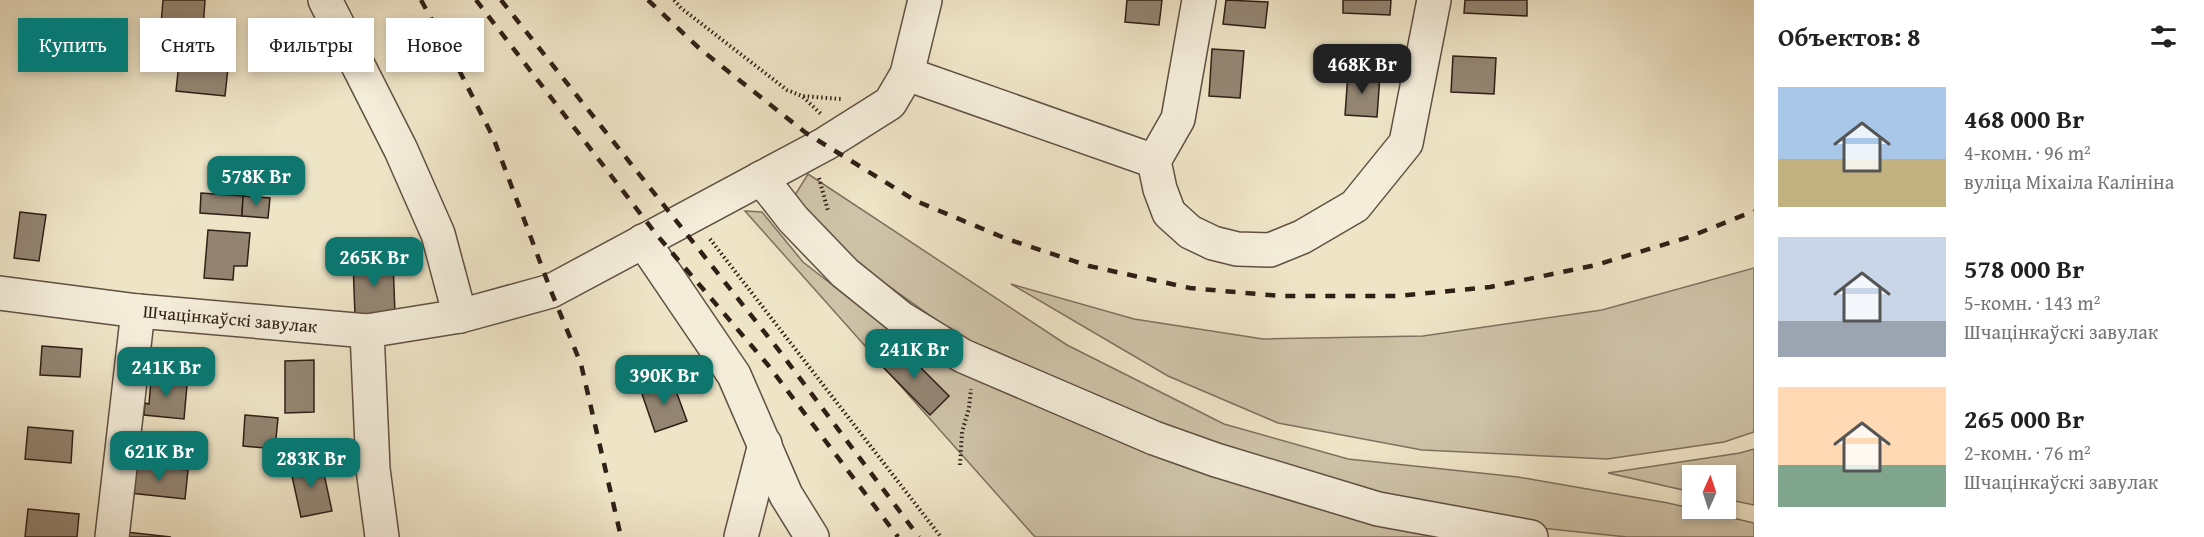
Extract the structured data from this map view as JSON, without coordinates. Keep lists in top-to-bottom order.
{
  "streets": {
    "street": ["Шчацінкаўскі завулак"]
  },
  "north": "top",
  "page": {
    "heading": "Объектов: 8",
    "chip": [
      "Купить",
      "Снять",
      "Фильтры",
      "Новое"
    ],
    "price": [
      "468K Br",
      "578K Br",
      "265K Br",
      "241K Br",
      "241K Br",
      "390K Br",
      "621K Br",
      "283K Br"
    ],
    "list": [
      {
        "name": "468 000 Br",
        "note": "4-комн. · 96 m² · вуліца Міхаіла Калініна"
      },
      {
        "name": "578 000 Br",
        "note": "5-комн. · 143 m² · Шчацінкаўскі завулак"
      },
      {
        "name": "265 000 Br",
        "note": "2-комн. · 76 m² · Шчацінкаўскі завулак"
      }
    ]
  }
}
